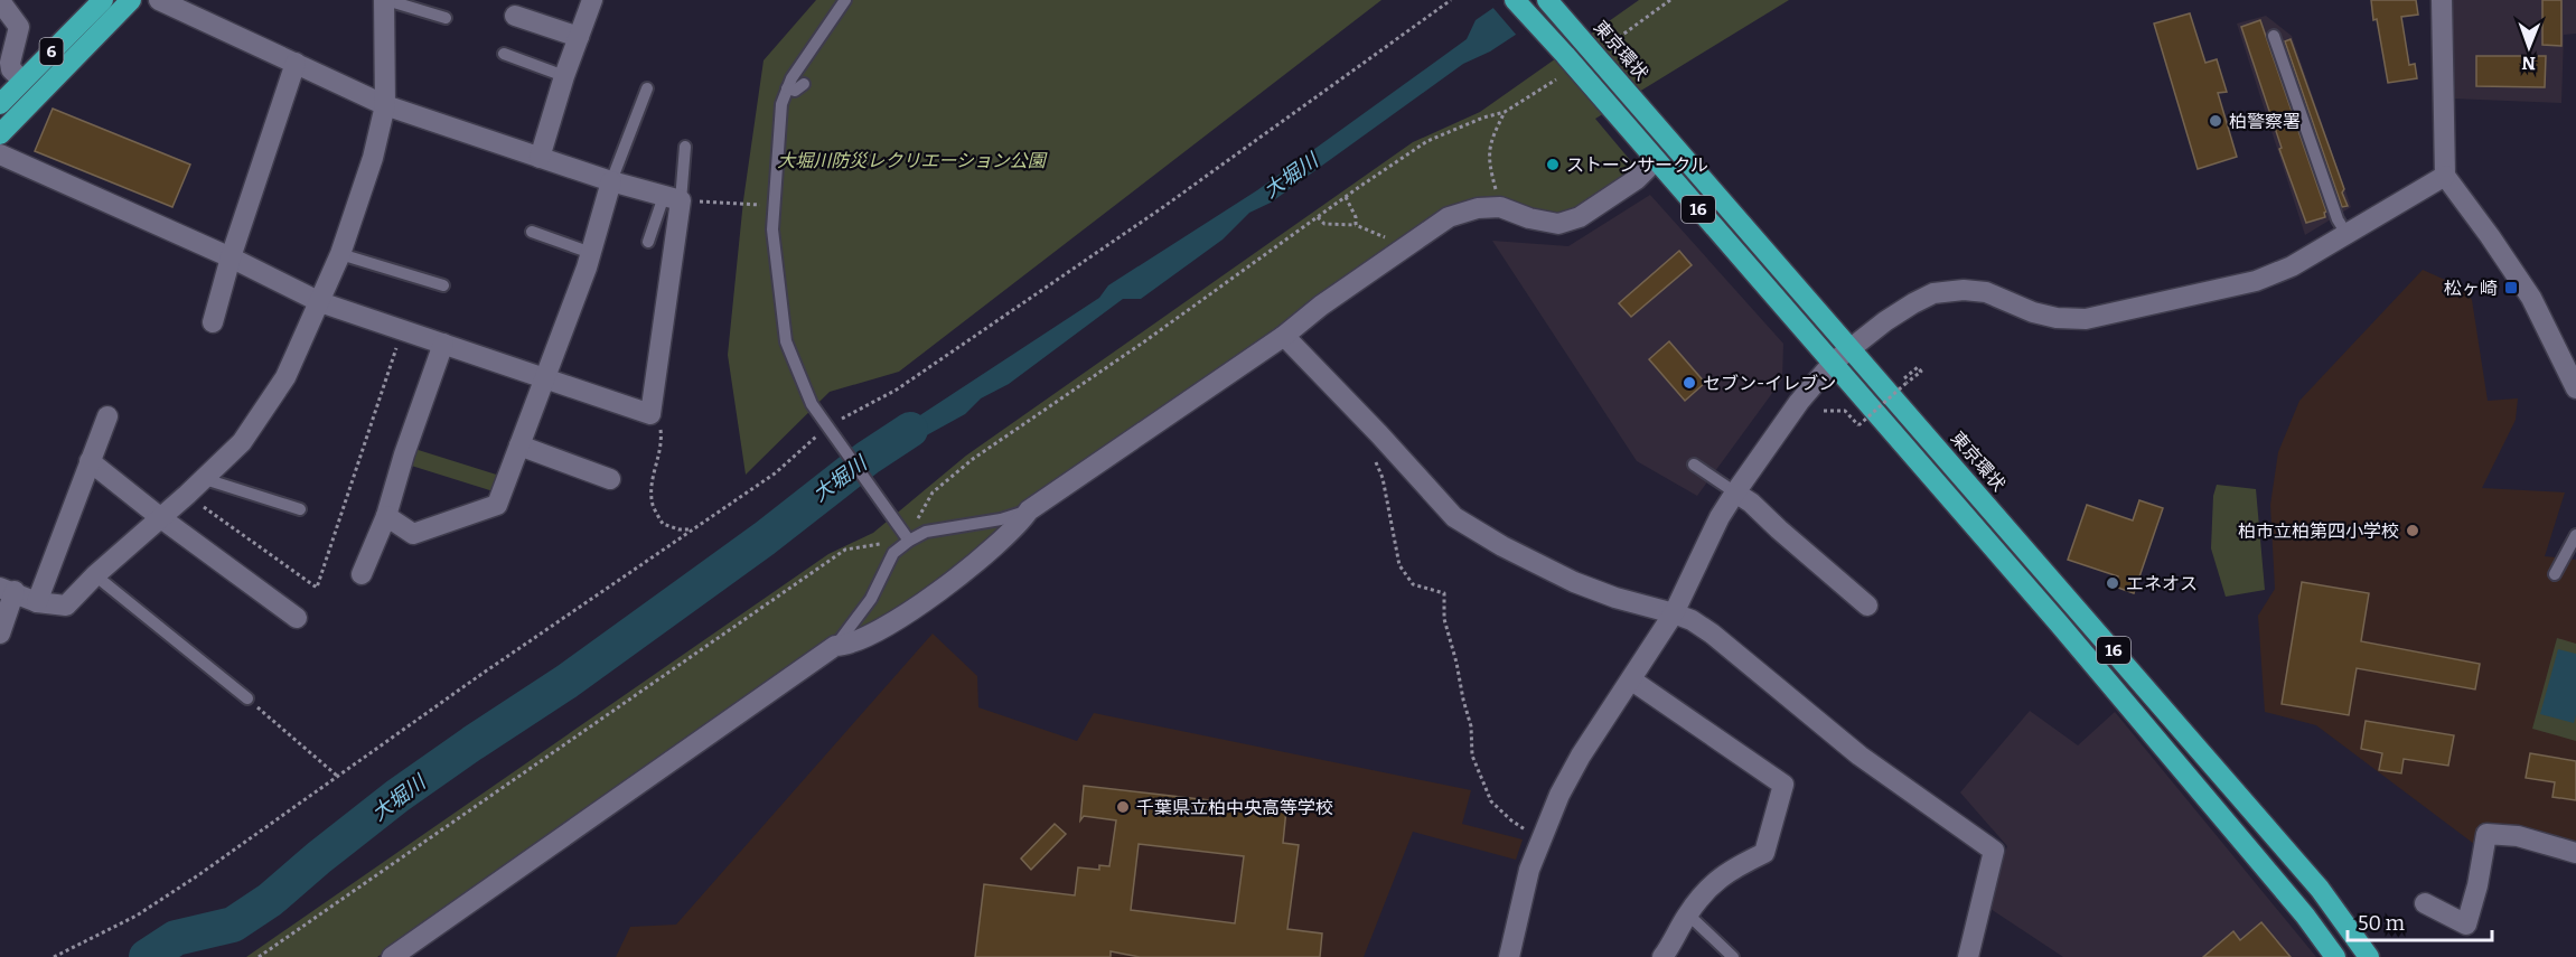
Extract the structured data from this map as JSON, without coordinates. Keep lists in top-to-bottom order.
{
  "streets": {
    "highway": ["東京環状", "6", "16"]
  },
  "water": ["大堀川"],
  "parks": ["大堀川防災レクリエーション公園"],
  "places": {
    "other": [
      "柏警察署",
      "ストーンサークル",
      "セブン-イレブン",
      "柏市立柏第四小学校",
      "エネオス",
      "千葉県立柏中央高等学校"
    ],
    "transit": ["松ヶ崎"]
  },
  "scale_bar": "50 m",
  "north": "bottom"
}
